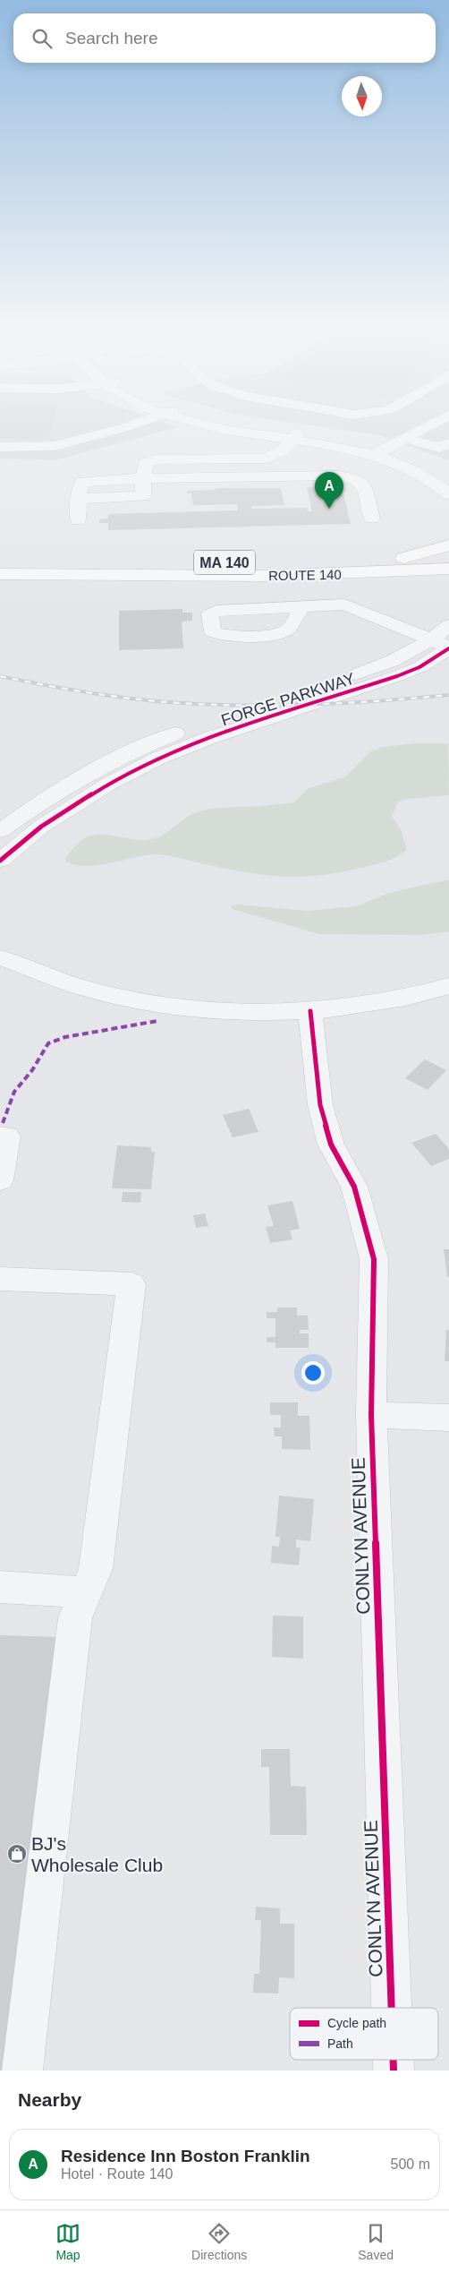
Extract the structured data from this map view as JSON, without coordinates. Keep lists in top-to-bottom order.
{
  "streets": {
    "main road": ["MA 140", "ROUTE 140"],
    "street": ["FORGE PARKWAY", "CONLYN AVENUE"]
  },
  "places": {
    "shop": ["BJ's Wholesale Club"]
  },
  "legend": ["Cycle path", "Path"],
  "north": "bottom",
  "page": {
    "search": "Search here",
    "pins": "A",
    "heading": "Nearby",
    "list": [
      {
        "mark": "A",
        "name": "Residence Inn Boston Franklin",
        "note": "Hotel · Route 140",
        "value": "500 m"
      }
    ],
    "nav": ["Map", "Directions", "Saved"]
  }
}
